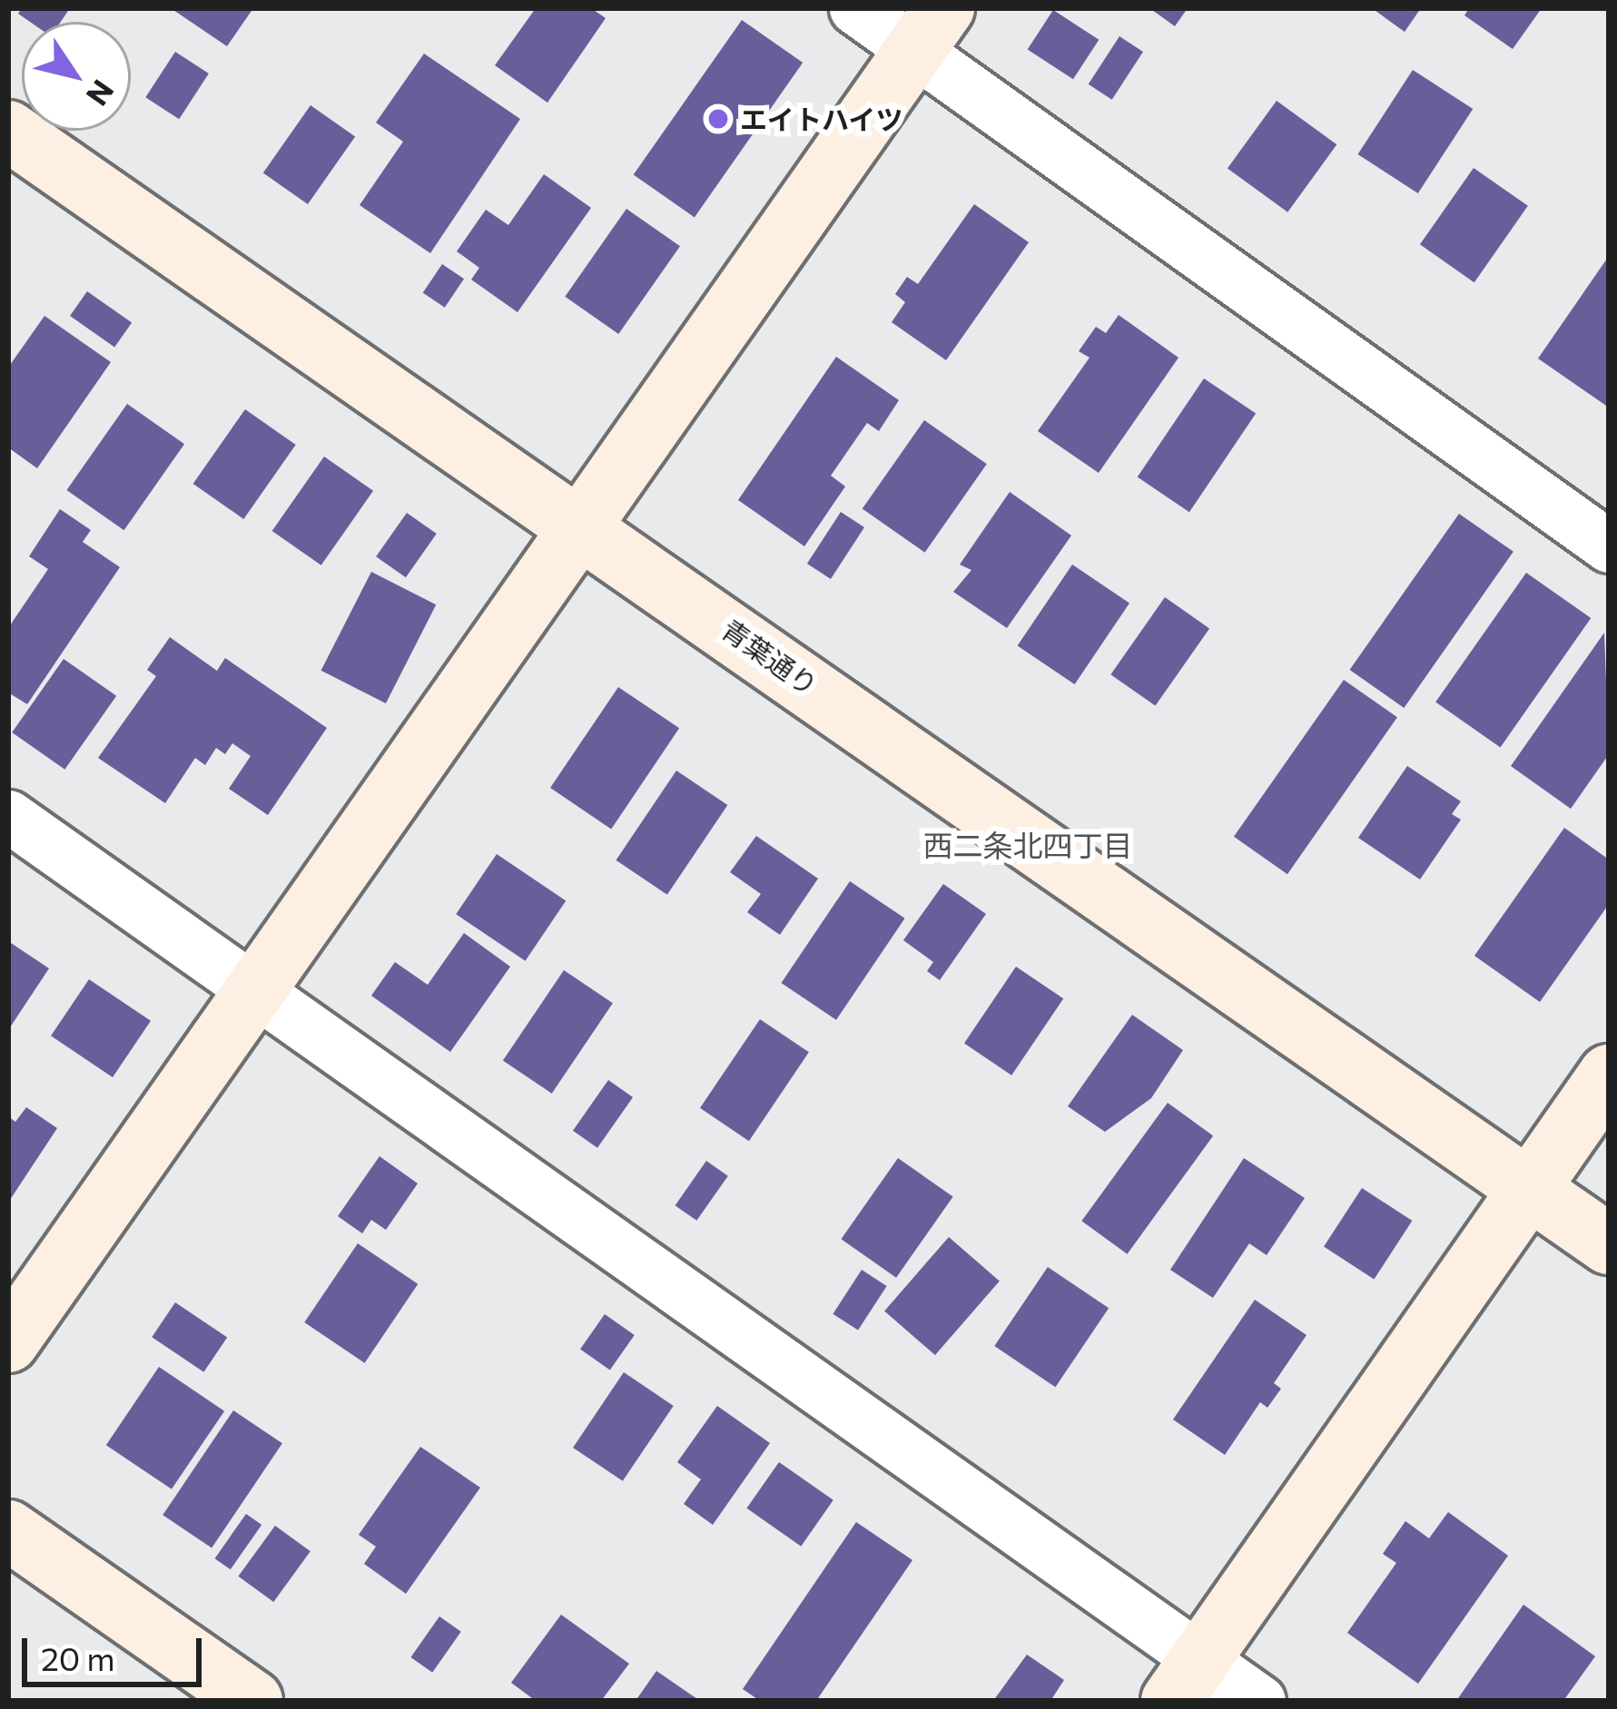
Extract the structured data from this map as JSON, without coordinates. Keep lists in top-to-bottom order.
{
  "streets": {
    "street": ["青葉通り"]
  },
  "districts": ["西二条北四丁目"],
  "places": ["エイトハイツ"],
  "scale_bar": "20 m",
  "north": "bottom right"
}
